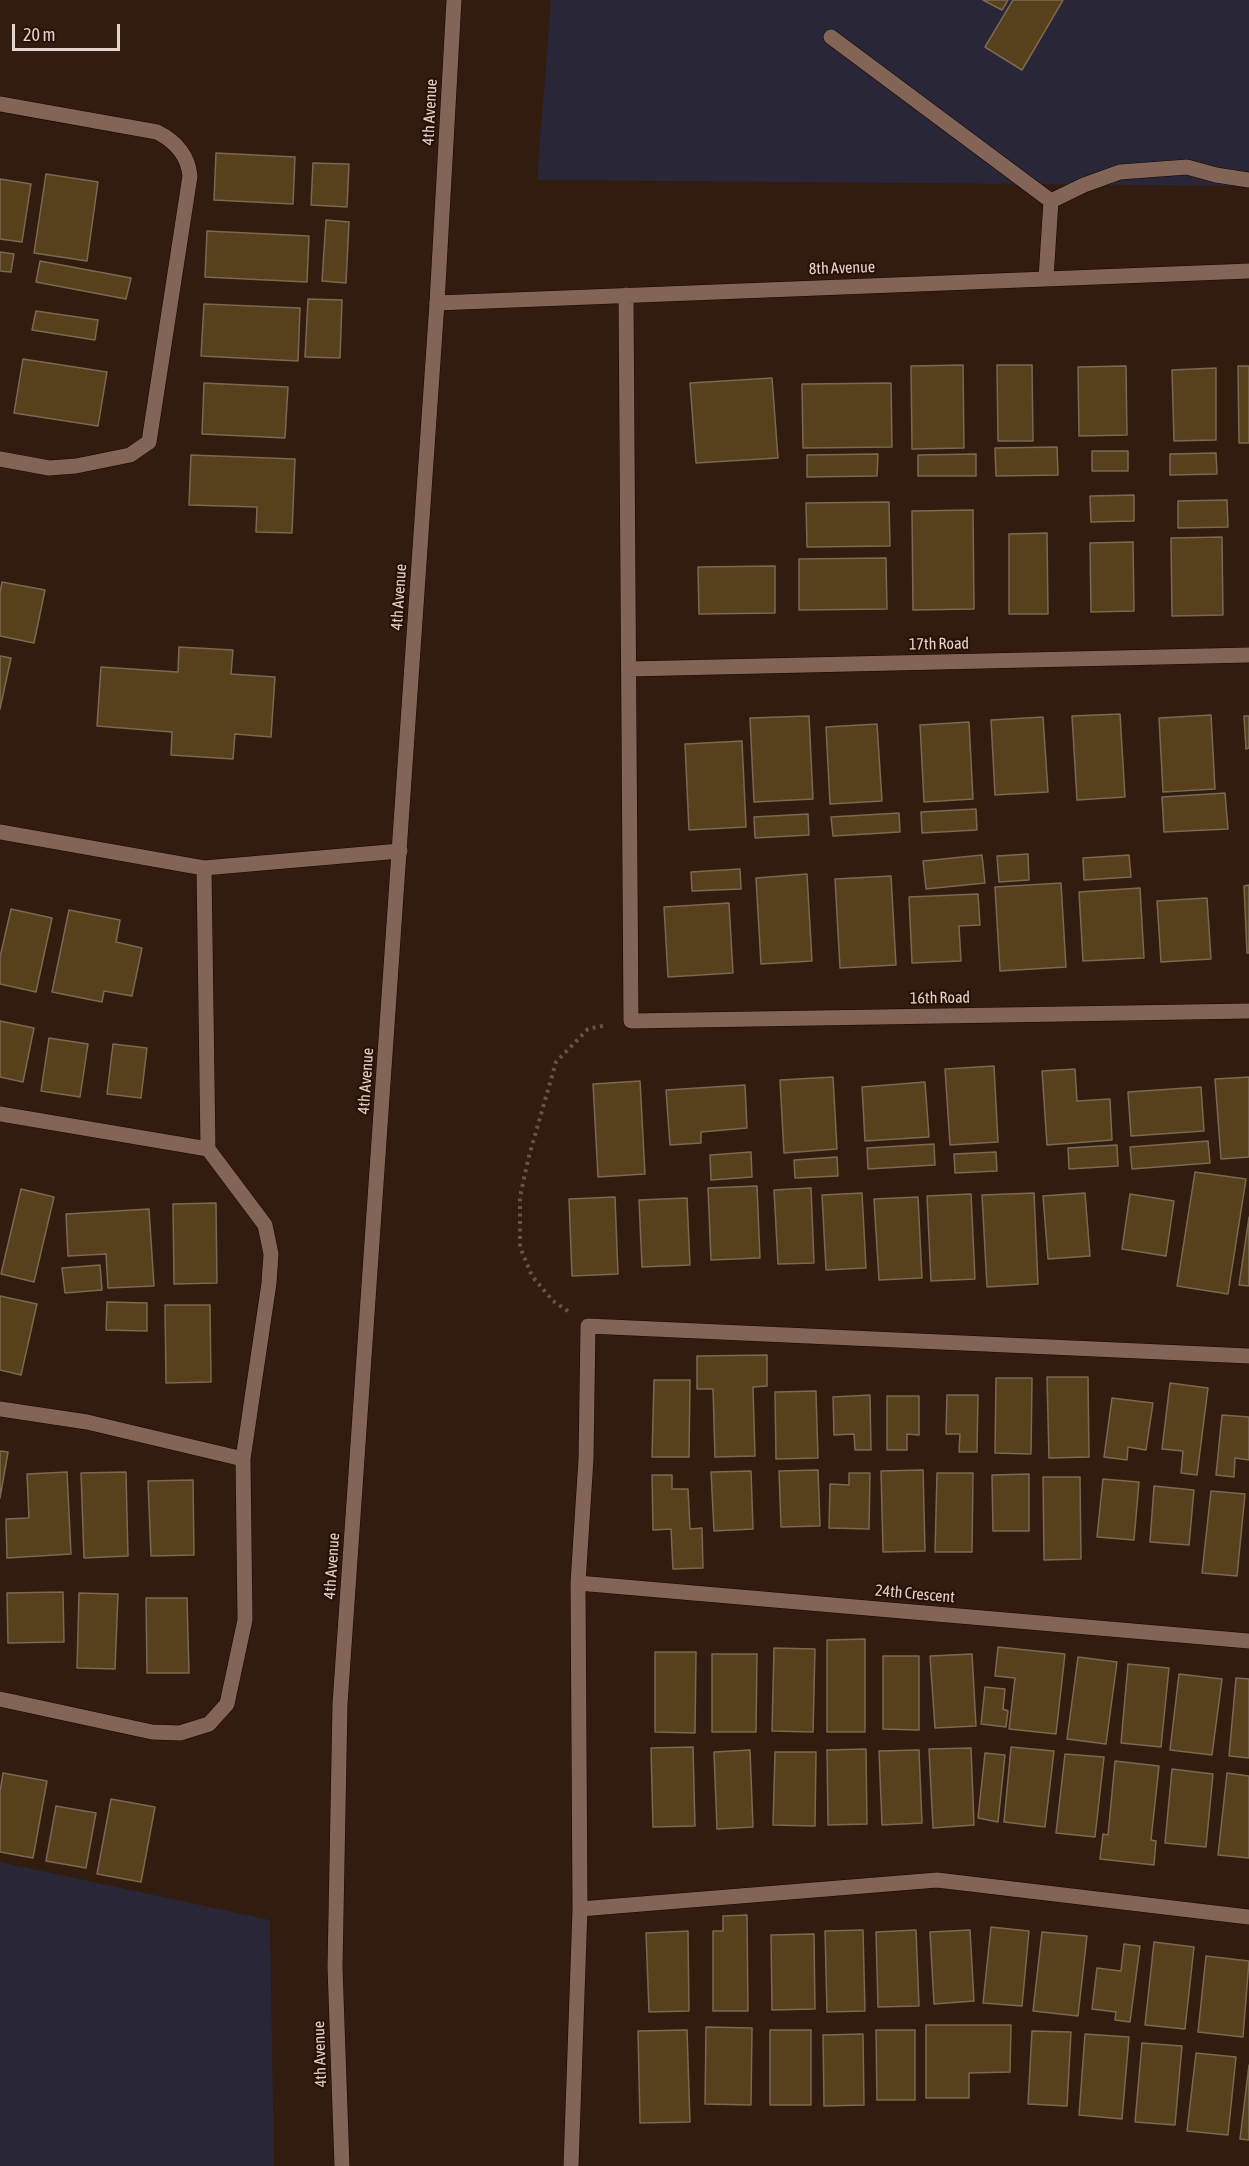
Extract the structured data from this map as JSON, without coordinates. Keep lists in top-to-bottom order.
{
  "streets": {
    "street": [
      "4th Avenue",
      "8th Avenue",
      "17th Road",
      "16th Road",
      "24th Crescent"
    ]
  },
  "crossings": [
    ["4th Avenue", "8th Avenue"]
  ],
  "scale_bar": "20 m"
}
